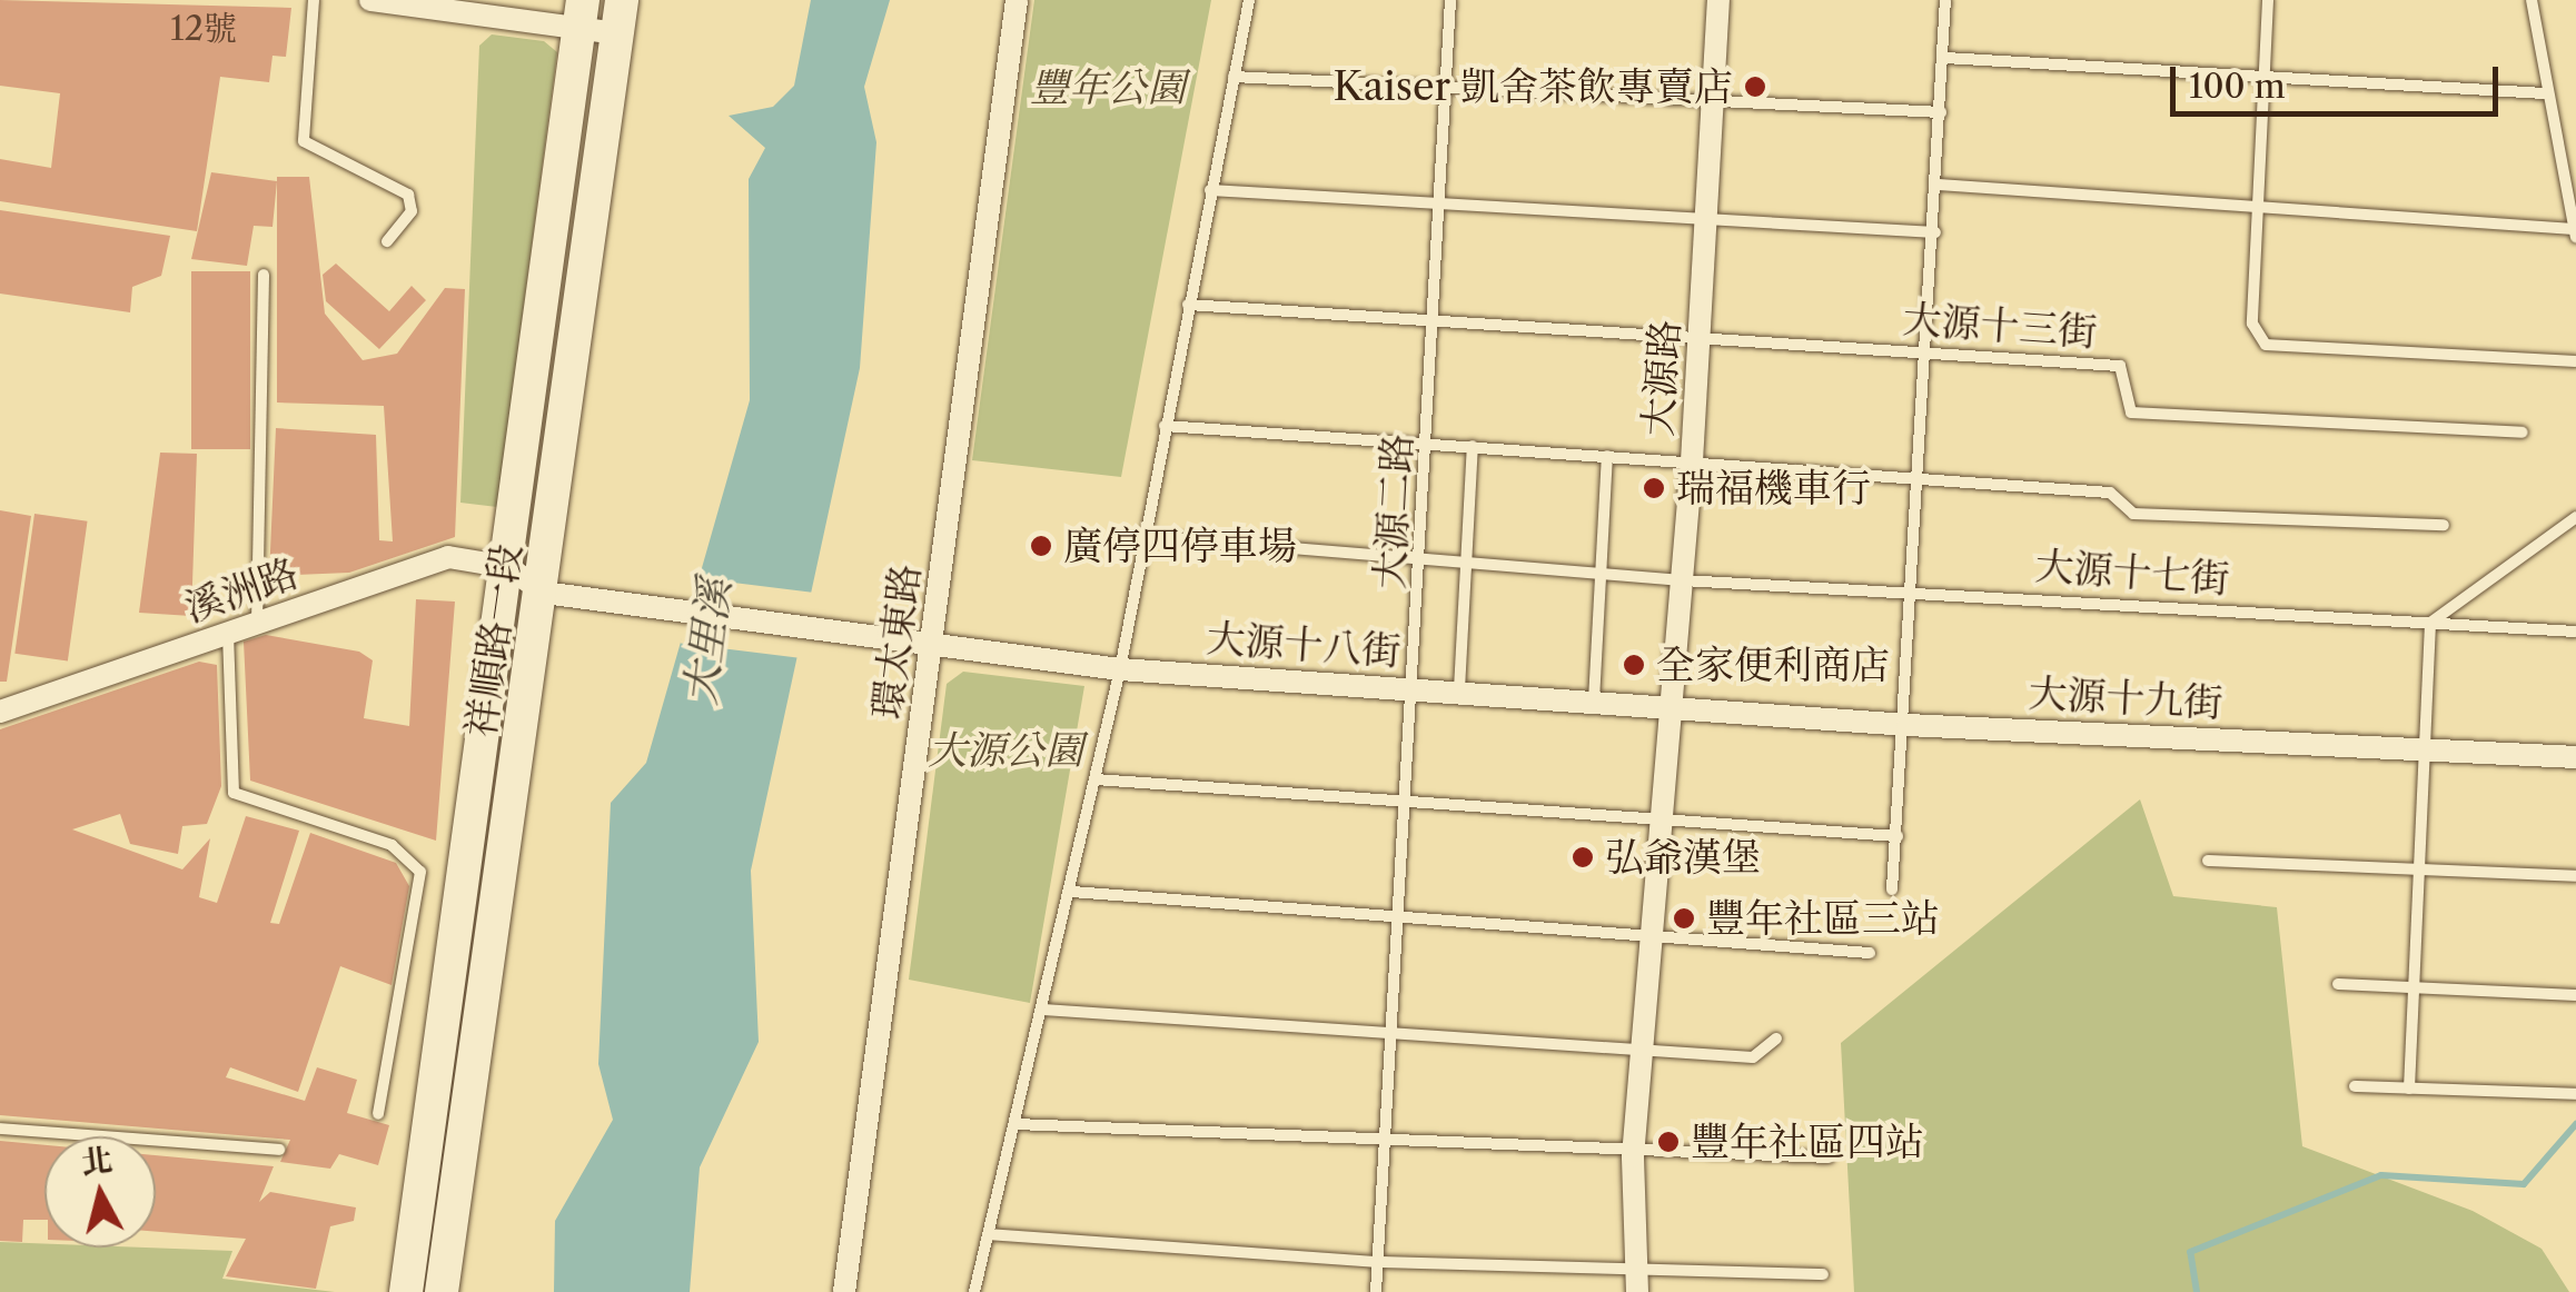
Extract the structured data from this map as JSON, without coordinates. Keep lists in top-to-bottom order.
{
  "streets": {
    "street": [
      "大源路",
      "溪洲路",
      "祥順路一段",
      "環太東路",
      "大源十八街",
      "大源十九街"
    ],
    "lane": ["大源十三街", "大源二路", "大源十七街"]
  },
  "crossings": [
    ["大源十三街", "大源路"],
    ["大源十三街", "大源二路"],
    ["大源路", "大源十七街"],
    ["大源路", "大源十八街"],
    ["大源路", "大源十九街"],
    ["大源二路", "大源十七街"],
    ["大源二路", "大源十八街"],
    ["溪洲路", "祥順路一段"],
    ["祥順路一段", "大源十八街"],
    ["環太東路", "大源十八街"],
    ["大源十八街", "大源十九街"]
  ],
  "water": ["大里溪"],
  "parks": ["豐年公園", "大源公園"],
  "places": [
    "Kaiser 凱舍茶飲專賣店",
    "瑞福機車行",
    "廣停四停車場",
    "全家便利商店",
    "弘爺漢堡",
    "豐年社區三站",
    "豐年社區四站"
  ],
  "house_numbers": ["12號"],
  "scale_bar": "100 m",
  "north": "top"
}
